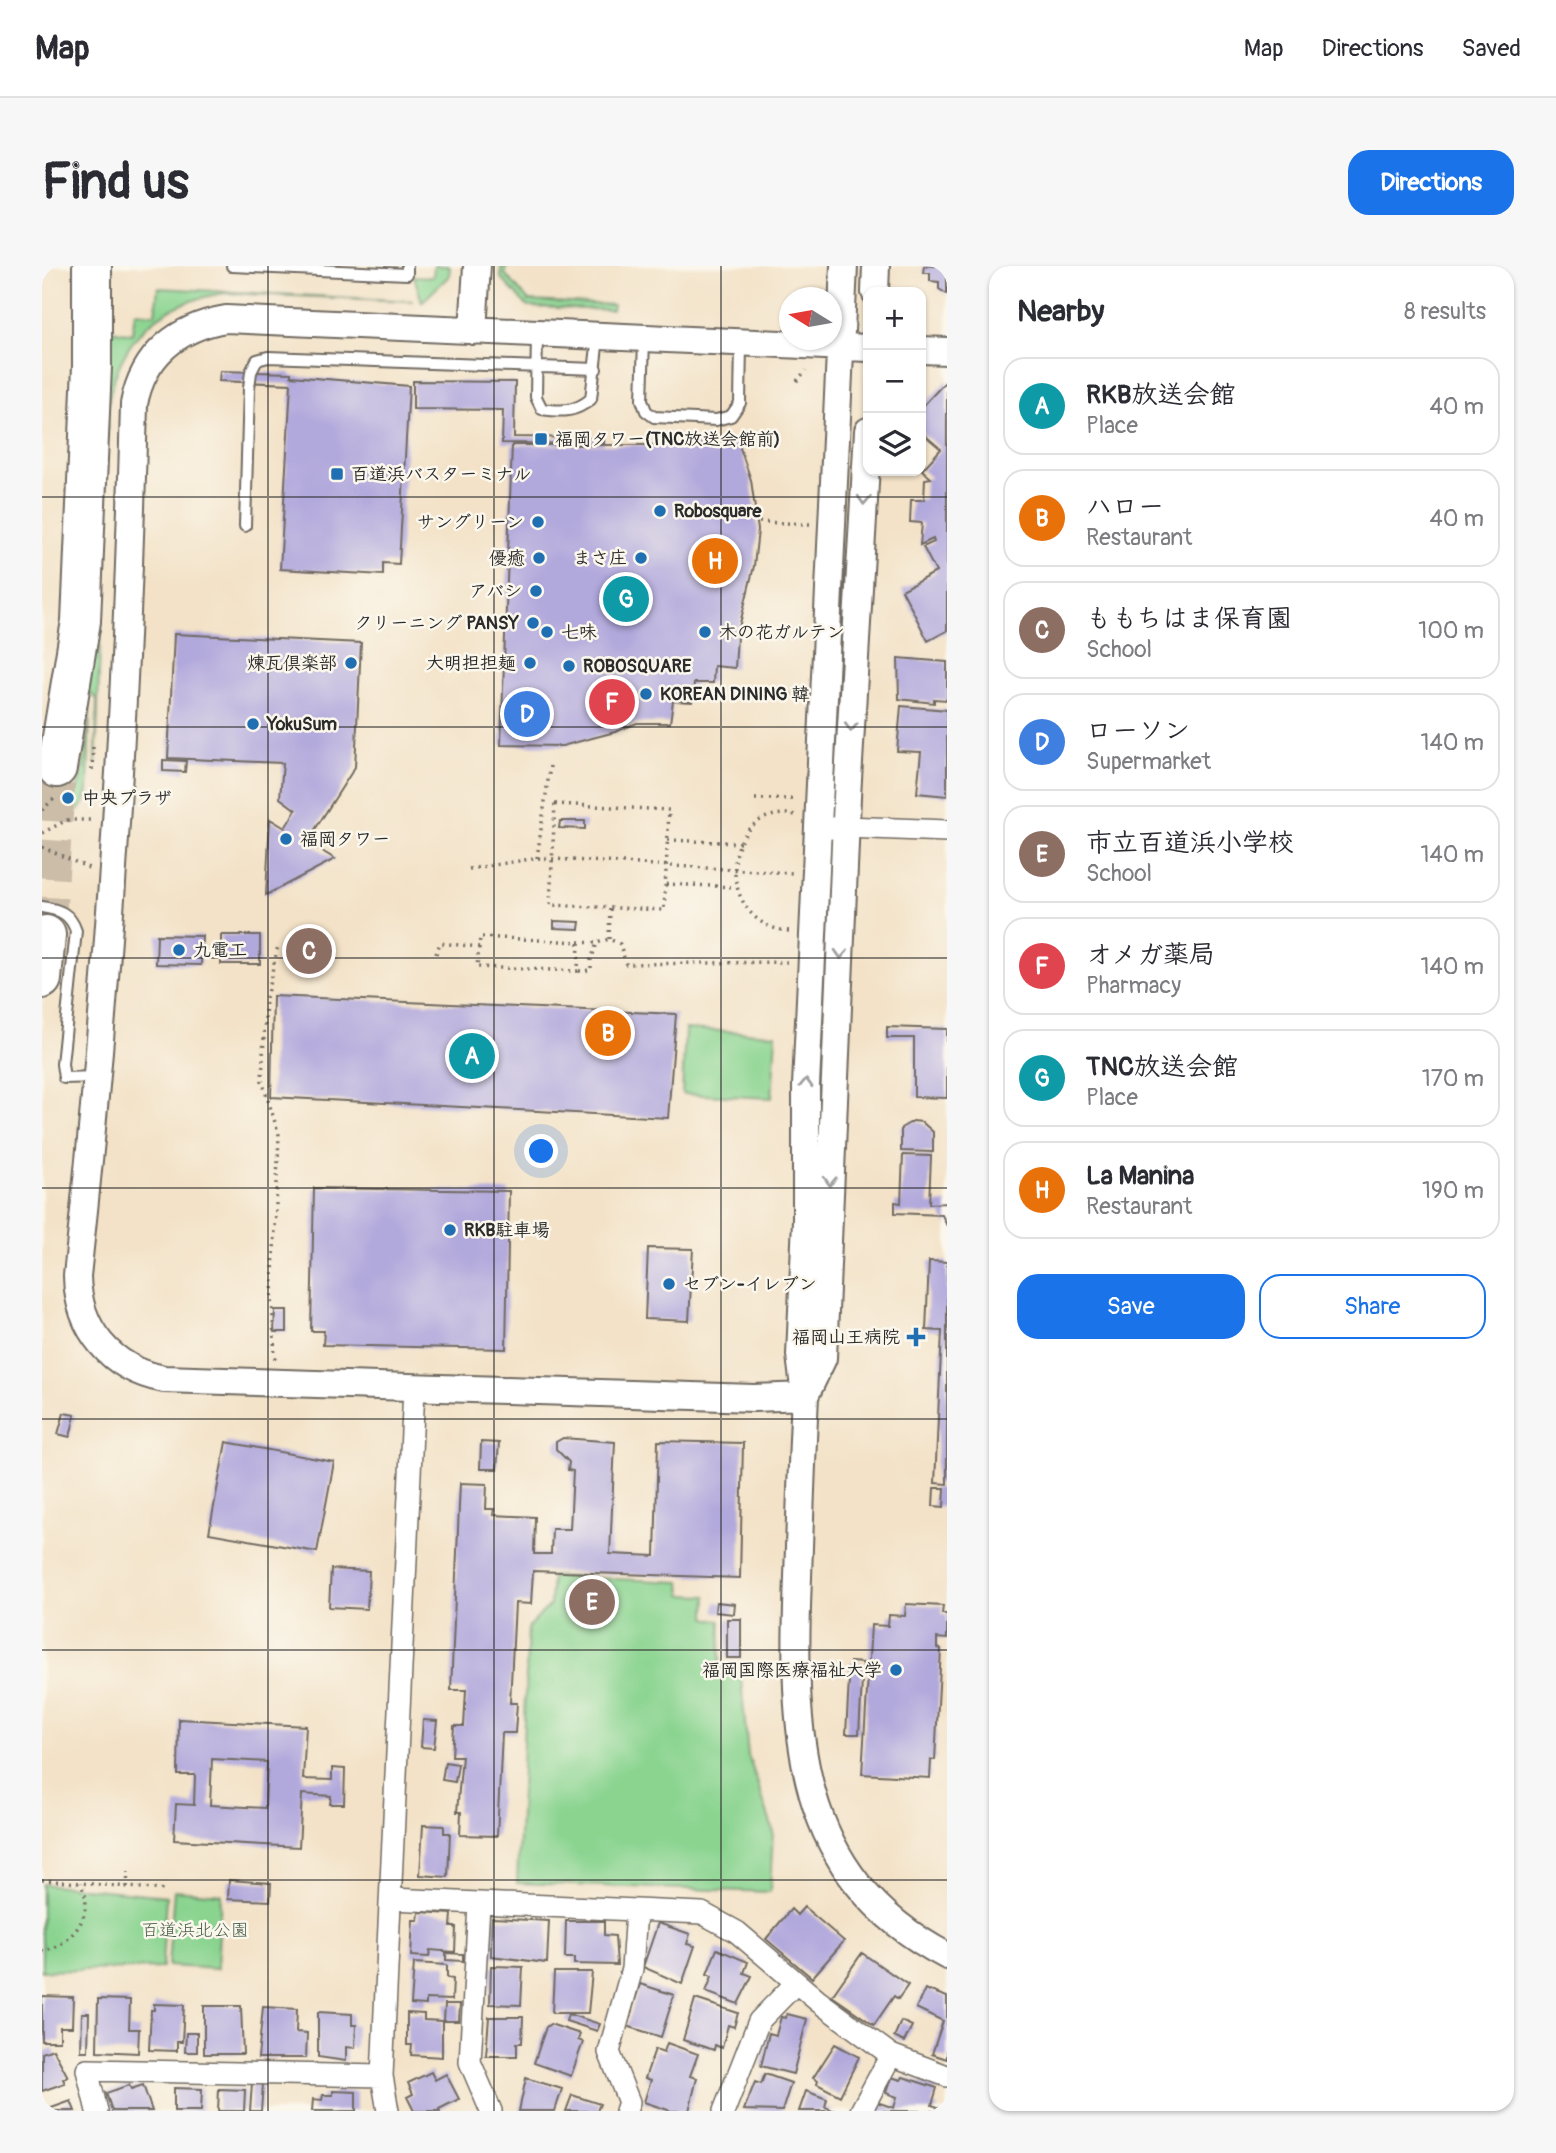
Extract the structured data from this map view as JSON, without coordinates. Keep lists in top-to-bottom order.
{
  "parks": ["百道浜北公園"],
  "places": {
    "transit": ["福岡タワー(TNC放送会館前)", "百道浜バスターミナル"],
    "other": [
      "Robosquare",
      "サングリーン",
      "優癒",
      "まさ庄",
      "アバシ",
      "クリーニング PANSY",
      "七味",
      "木の花ガルテン",
      "煉瓦倶楽部",
      "大明担担麺",
      "ROBOSQUARE",
      "KOREAN DINING 韓",
      "YokuSum",
      "中央プラザ",
      "福岡タワー",
      "九電工",
      "RKB駐車場",
      "セブン-イレブン",
      "福岡国際医療福祉大学"
    ],
    "health": ["福岡山王病院"]
  },
  "north": "left",
  "page": {
    "header": "Map",
    "nav": ["Map", "Directions", "Saved"],
    "buttons": [
      "Directions",
      ["Save", "Share"]
    ],
    "title": "Find us",
    "heading": ["Nearby", "8 results"],
    "map_buttons": ["+", "−"],
    "list": [
      {
        "mark": "A",
        "name": "RKB放送会館",
        "note": "Place",
        "value": "40 m"
      },
      {
        "mark": "B",
        "name": "ハロー",
        "note": "Restaurant",
        "value": "40 m"
      },
      {
        "mark": "C",
        "name": "ももちはま保育園",
        "note": "School",
        "value": "100 m"
      },
      {
        "mark": "D",
        "name": "ローソン",
        "note": "Supermarket",
        "value": "140 m"
      },
      {
        "mark": "E",
        "name": "市立百道浜小学校",
        "note": "School",
        "value": "140 m"
      },
      {
        "mark": "F",
        "name": "オメガ薬局",
        "note": "Pharmacy",
        "value": "140 m"
      },
      {
        "mark": "G",
        "name": "TNC放送会館",
        "note": "Place",
        "value": "170 m"
      },
      {
        "mark": "H",
        "name": "La Manina",
        "note": "Restaurant",
        "value": "190 m"
      }
    ],
    "pins": [
      "H",
      "G",
      "F",
      "D",
      "C",
      "B",
      "A",
      "E"
    ]
  }
}
